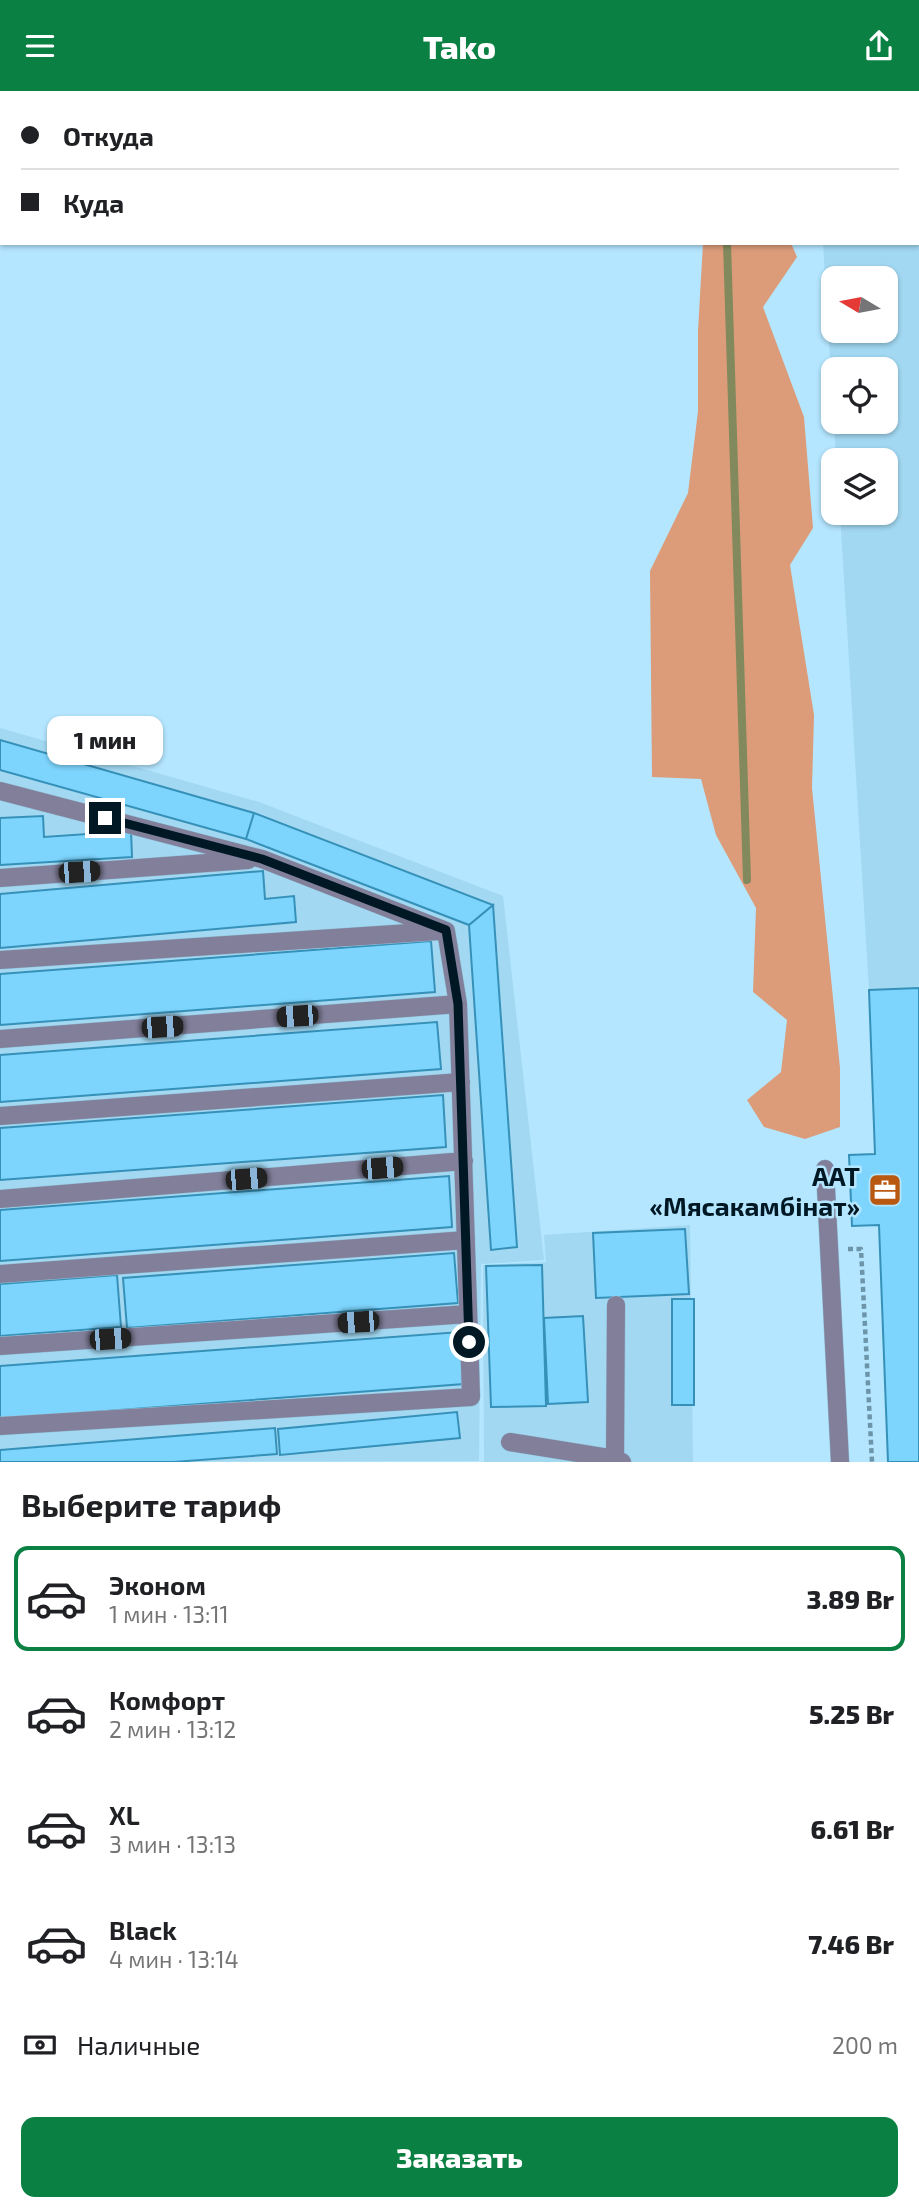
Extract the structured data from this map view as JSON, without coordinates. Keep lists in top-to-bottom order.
{
  "places": {
    "office": ["ААТ «Мясакамбінат»"]
  },
  "north": "left",
  "page": {
    "header": "Tako",
    "banner": ["Откуда", "Куда"],
    "bubble": "1 мин",
    "heading": "Выберите тариф",
    "list": [
      {
        "name": "Эконом",
        "note": "1 мин · 13:11",
        "value": "3.89 Br"
      },
      {
        "name": "Комфорт",
        "note": "2 мин · 13:12",
        "value": "5.25 Br"
      },
      {
        "name": "XL",
        "note": "3 мин · 13:13",
        "value": "6.61 Br"
      },
      {
        "name": "Black",
        "note": "4 мин · 13:14",
        "value": "7.46 Br"
      }
    ],
    "pay": ["Наличные", "200 m"],
    "buttons": "Заказать"
  }
}
